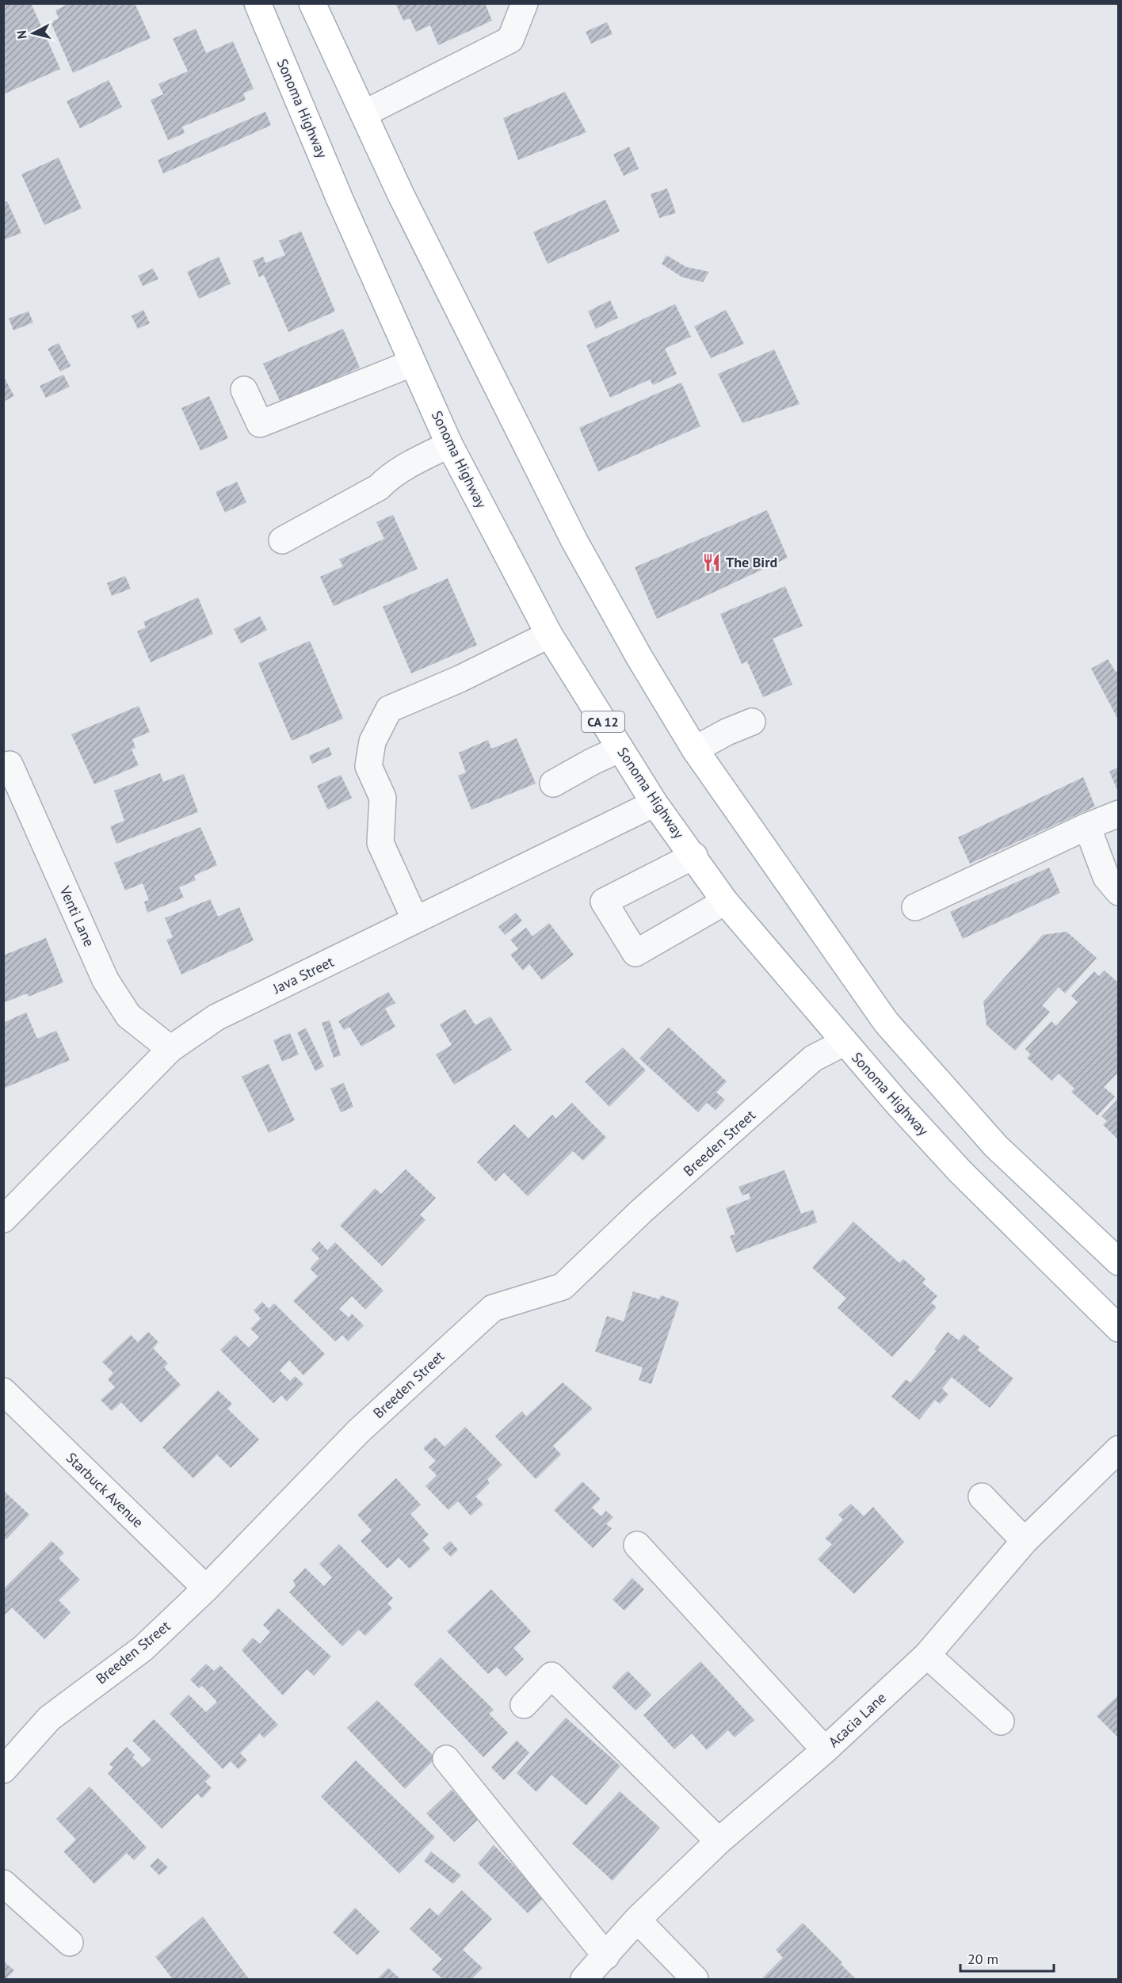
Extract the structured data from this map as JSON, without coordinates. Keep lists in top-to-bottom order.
{
  "streets": {
    "main road": ["Sonoma Highway", "CA 12"],
    "street": [
      "Venti Lane",
      "Java Street",
      "Breeden Street",
      "Starbuck Avenue",
      "Acacia Lane"
    ]
  },
  "crossings": [
    ["Sonoma Highway", "Java Street"],
    ["Sonoma Highway", "Breeden Street"],
    ["Venti Lane", "Java Street"],
    ["Breeden Street", "Starbuck Avenue"]
  ],
  "places": {
    "restaurant": ["The Bird"]
  },
  "scale_bar": "20 m",
  "north": "left"
}
